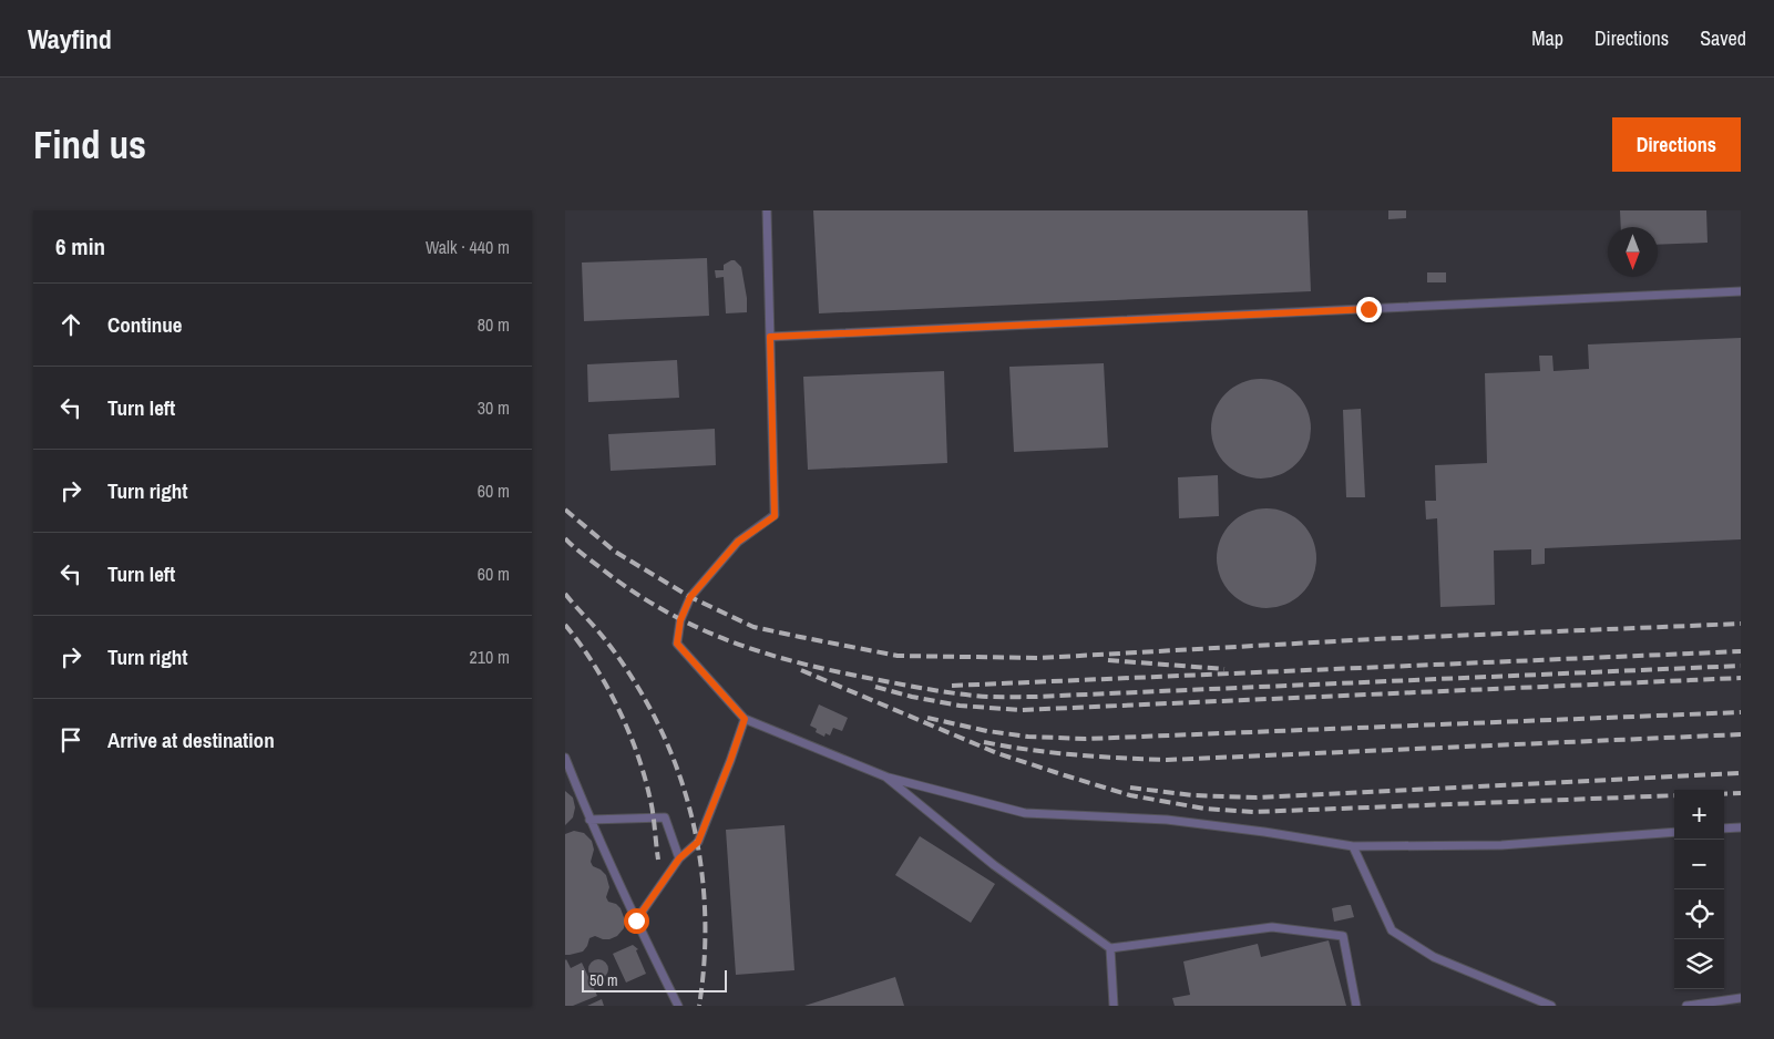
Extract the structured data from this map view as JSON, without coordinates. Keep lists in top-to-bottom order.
{
  "scale_bar": "50 m",
  "north": "bottom",
  "page": {
    "header": "Wayfind",
    "nav": ["Map", "Directions", "Saved"],
    "buttons": "Directions",
    "title": "Find us",
    "heading": ["6 min", "Walk · 440 m"],
    "list": [
      ["Continue", "80 m"],
      ["Turn left", "30 m"],
      ["Turn right", "60 m"],
      ["Turn left", "60 m"],
      ["Turn right", "210 m"],
      "Arrive at destination"
    ],
    "map_buttons": ["+", "−"],
    "scale": "50 m"
  }
}
